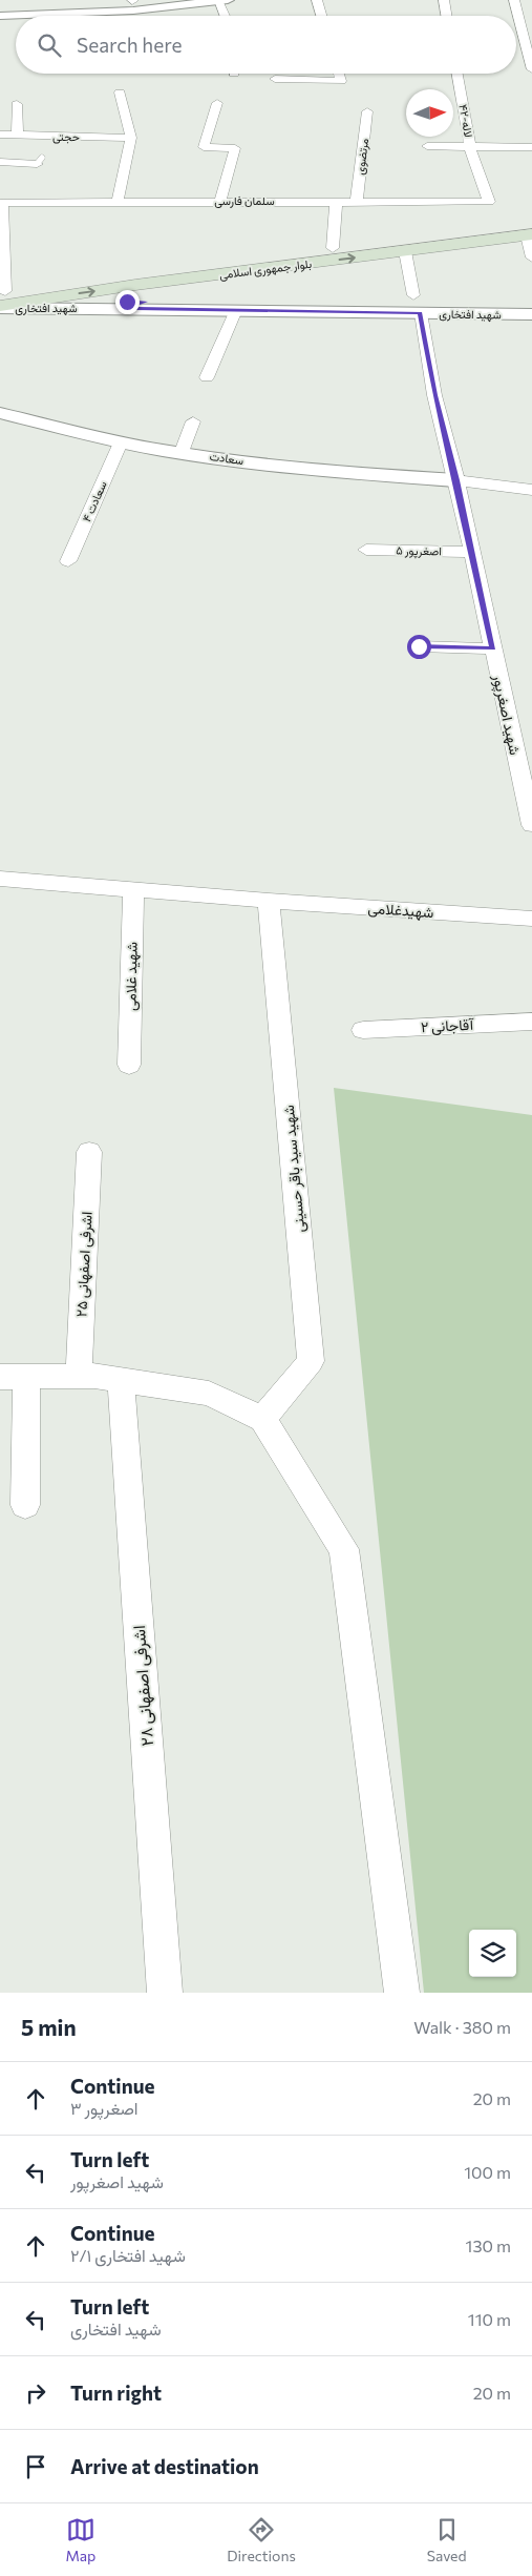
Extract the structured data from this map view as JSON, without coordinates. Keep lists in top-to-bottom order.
{
  "streets": {
    "main road": ["بلوار جمهوری اسلامی"],
    "street": [
      "لاله-۴۲",
      "حجتی",
      "مرتضوی",
      "سلمان فارسی",
      "شهید افتخاری",
      "سعادت",
      "سعادت ۴",
      "اصغرپور ۵",
      "شهید اصغرپور",
      "شهیدغلامی",
      "شهید غلامی",
      "آقاجانی ۲",
      "شهید سید باقر حسینی",
      "اشرفی اصفهانی ۲۵",
      "اشرفی اصفهانی ۲۸"
    ]
  },
  "crossings": [
    ["لاله-۴۲", "سلمان فارسی"],
    ["مرتضوی", "سلمان فارسی"],
    ["بلوار جمهوری اسلامی", "شهید افتخاری"],
    ["شهید افتخاری", "شهید اصغرپور"],
    ["سعادت", "سعادت ۴"],
    ["سعادت", "شهید اصغرپور"],
    ["اصغرپور ۵", "شهید اصغرپور"],
    ["شهیدغلامی", "شهید غلامی"],
    ["شهیدغلامی", "شهید سید باقر حسینی"]
  ],
  "north": "right",
  "page": {
    "search": "Search here",
    "heading": ["5 min", "Walk · 380 m"],
    "list": [
      ["Continue", "اصغرپور ۳", "20 m"],
      ["Turn left", "شهید اصغرپور", "100 m"],
      ["Continue", "شهید افتخاری ۲/۱", "130 m"],
      ["Turn left", "شهید افتخاری", "110 m"],
      ["Turn right", "20 m"],
      "Arrive at destination"
    ],
    "nav": ["Map", "Directions", "Saved"]
  }
}
